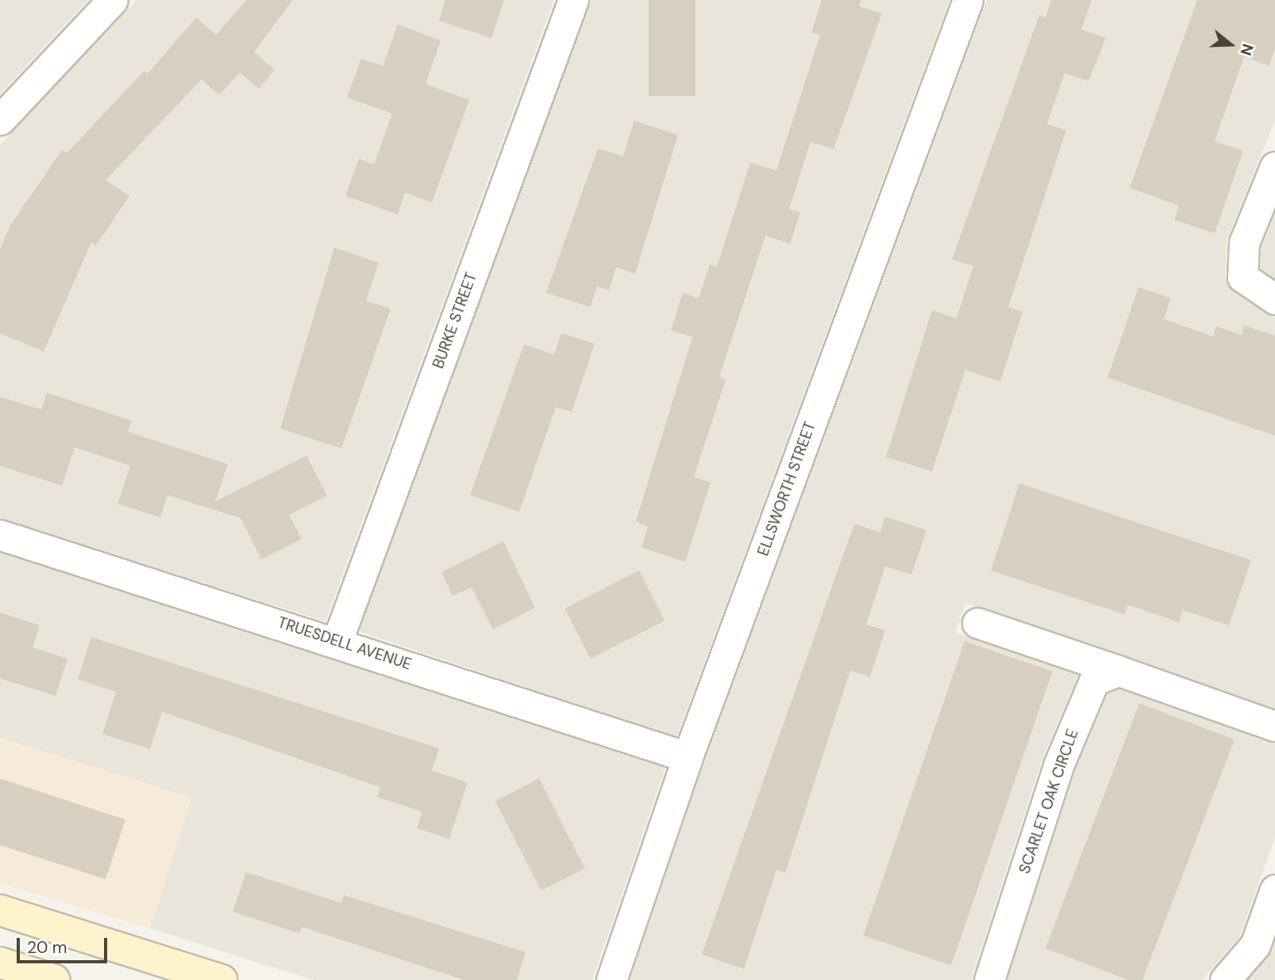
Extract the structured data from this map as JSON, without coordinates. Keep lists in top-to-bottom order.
{
  "streets": {
    "street": [
      "BURKE STREET",
      "ELLSWORTH STREET",
      "TRUESDELL AVENUE",
      "SCARLET OAK CIRCLE"
    ]
  },
  "crossings": [
    ["BURKE STREET", "TRUESDELL AVENUE"],
    ["ELLSWORTH STREET", "TRUESDELL AVENUE"]
  ],
  "scale_bar": "20 m",
  "north": "right"
}
